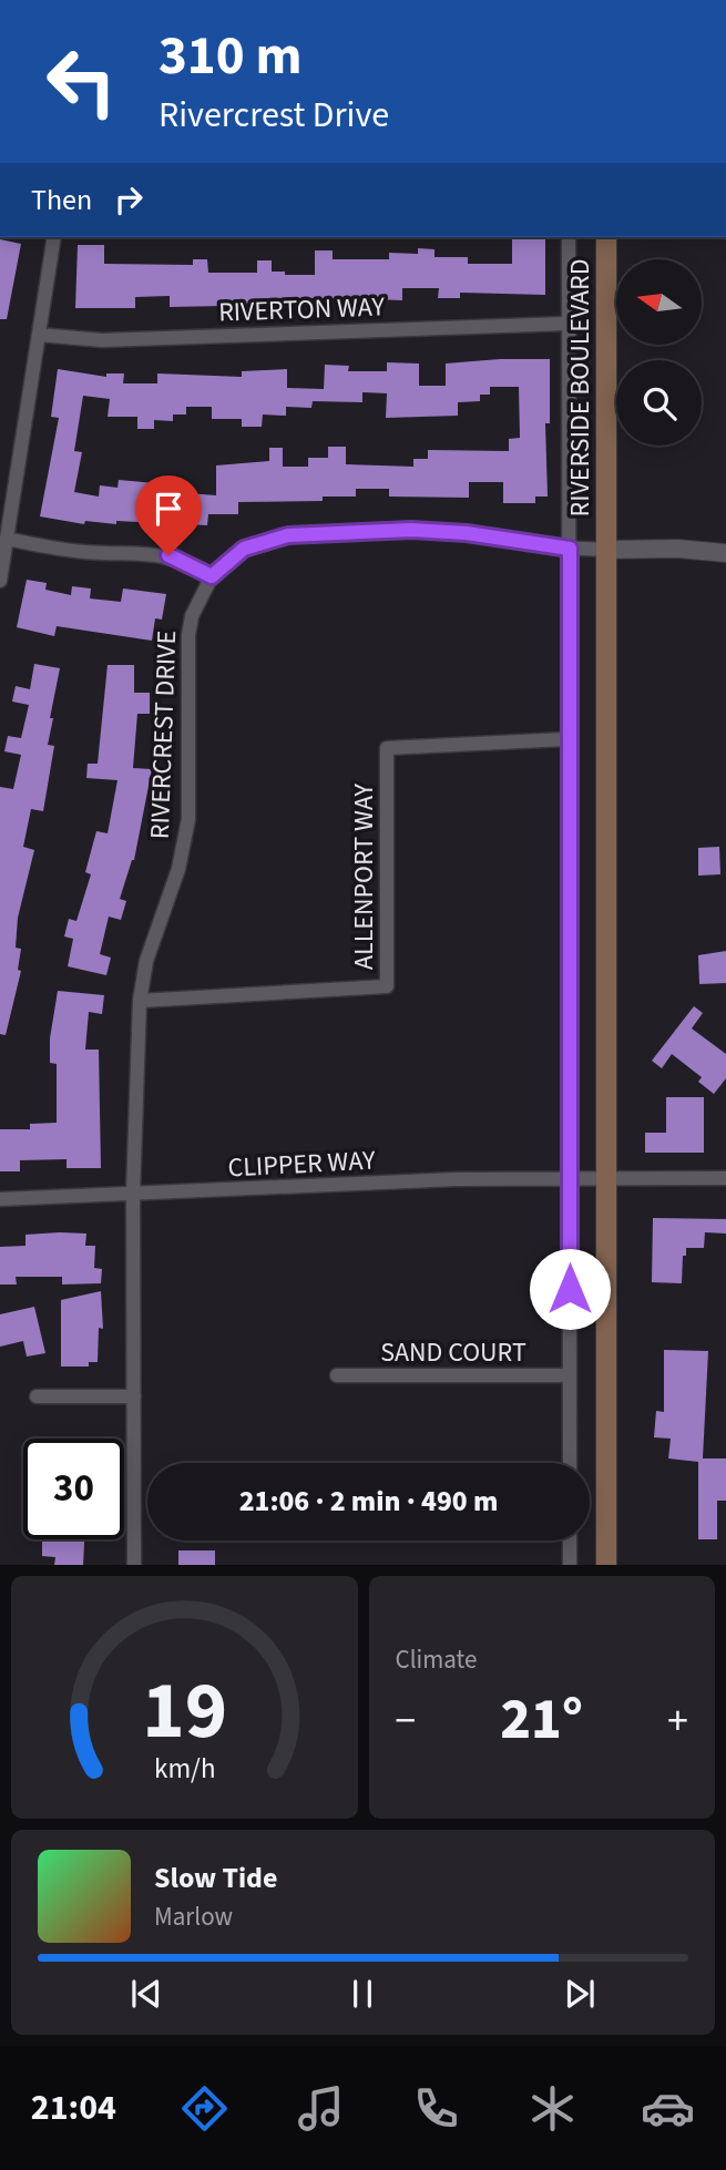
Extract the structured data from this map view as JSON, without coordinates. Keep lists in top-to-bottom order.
{
  "streets": {
    "main road": ["RIVERSIDE BOULEVARD"],
    "street": [
      "RIVERTON WAY",
      "RIVERCREST DRIVE",
      "ALLENPORT WAY",
      "CLIPPER WAY",
      "SAND COURT"
    ]
  },
  "crossings": [
    ["RIVERSIDE BOULEVARD", "RIVERCREST DRIVE"],
    ["RIVERSIDE BOULEVARD", "CLIPPER WAY"],
    ["RIVERCREST DRIVE", "ALLENPORT WAY"],
    ["RIVERCREST DRIVE", "CLIPPER WAY"]
  ],
  "north": "left",
  "page": {
    "turn": ["310 m", "Rivercrest Drive"],
    "then": "Then",
    "limit": "30",
    "trip": "21:06 · 2 min · 490 m",
    "tile": "Climate",
    "heat": ["−", "21°", "+"],
    "song": ["Slow Tide", "Marlow"],
    "tabs": "21:04",
    "gauge": ["19", "km/h"]
  }
}
